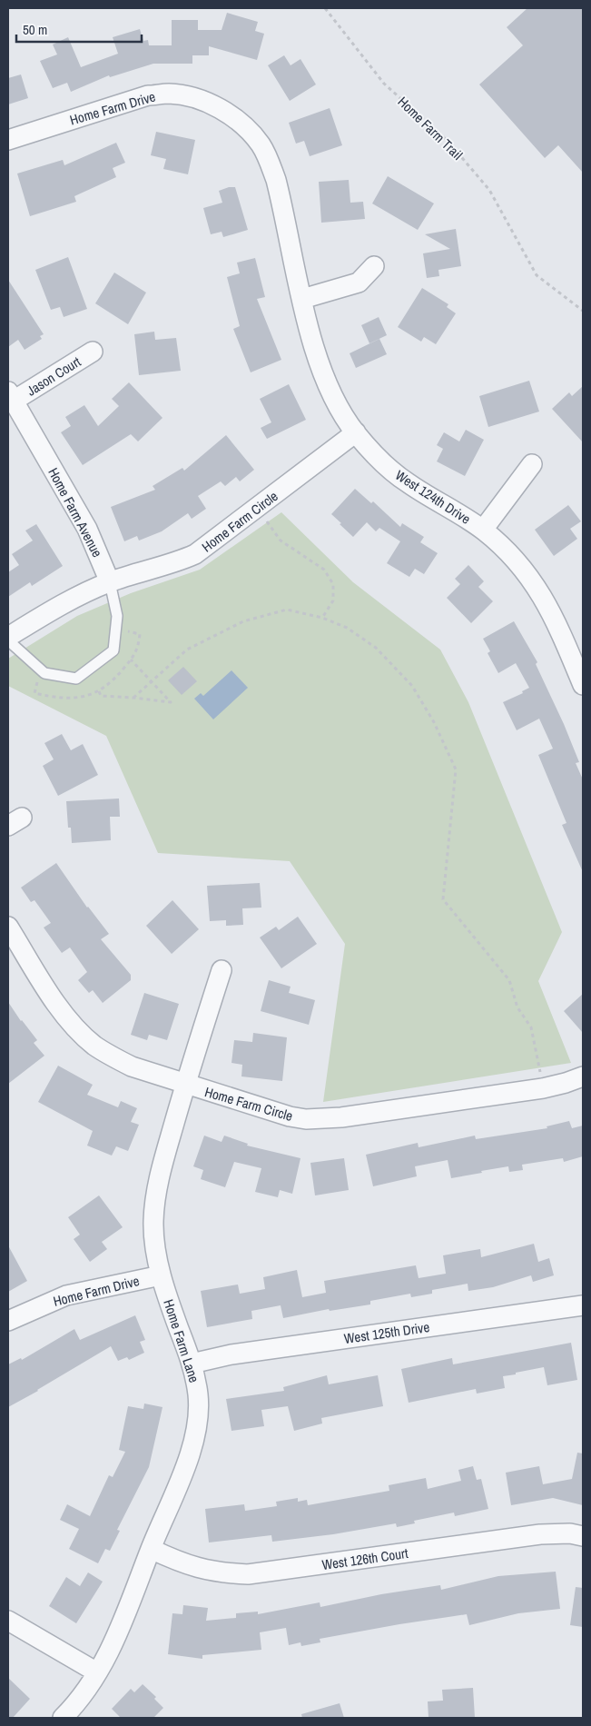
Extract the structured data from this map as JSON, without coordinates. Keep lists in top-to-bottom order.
{
  "streets": {
    "street": [
      "Home Farm Drive",
      "Jason Court",
      "West 124th Drive",
      "Home Farm Avenue",
      "Home Farm Circle",
      "West 125th Drive",
      "Home Farm Lane",
      "West 126th Court"
    ],
    "path": ["Home Farm Trail"]
  },
  "crossings": [
    ["Home Farm Drive", "West 124th Drive"],
    ["Home Farm Drive", "Home Farm Lane"],
    ["Jason Court", "Home Farm Avenue"],
    ["West 124th Drive", "Home Farm Circle"],
    ["Home Farm Avenue", "Home Farm Circle"],
    ["Home Farm Circle", "Home Farm Lane"],
    ["West 125th Drive", "Home Farm Lane"],
    ["Home Farm Lane", "West 126th Court"]
  ],
  "scale_bar": "50 m"
}
